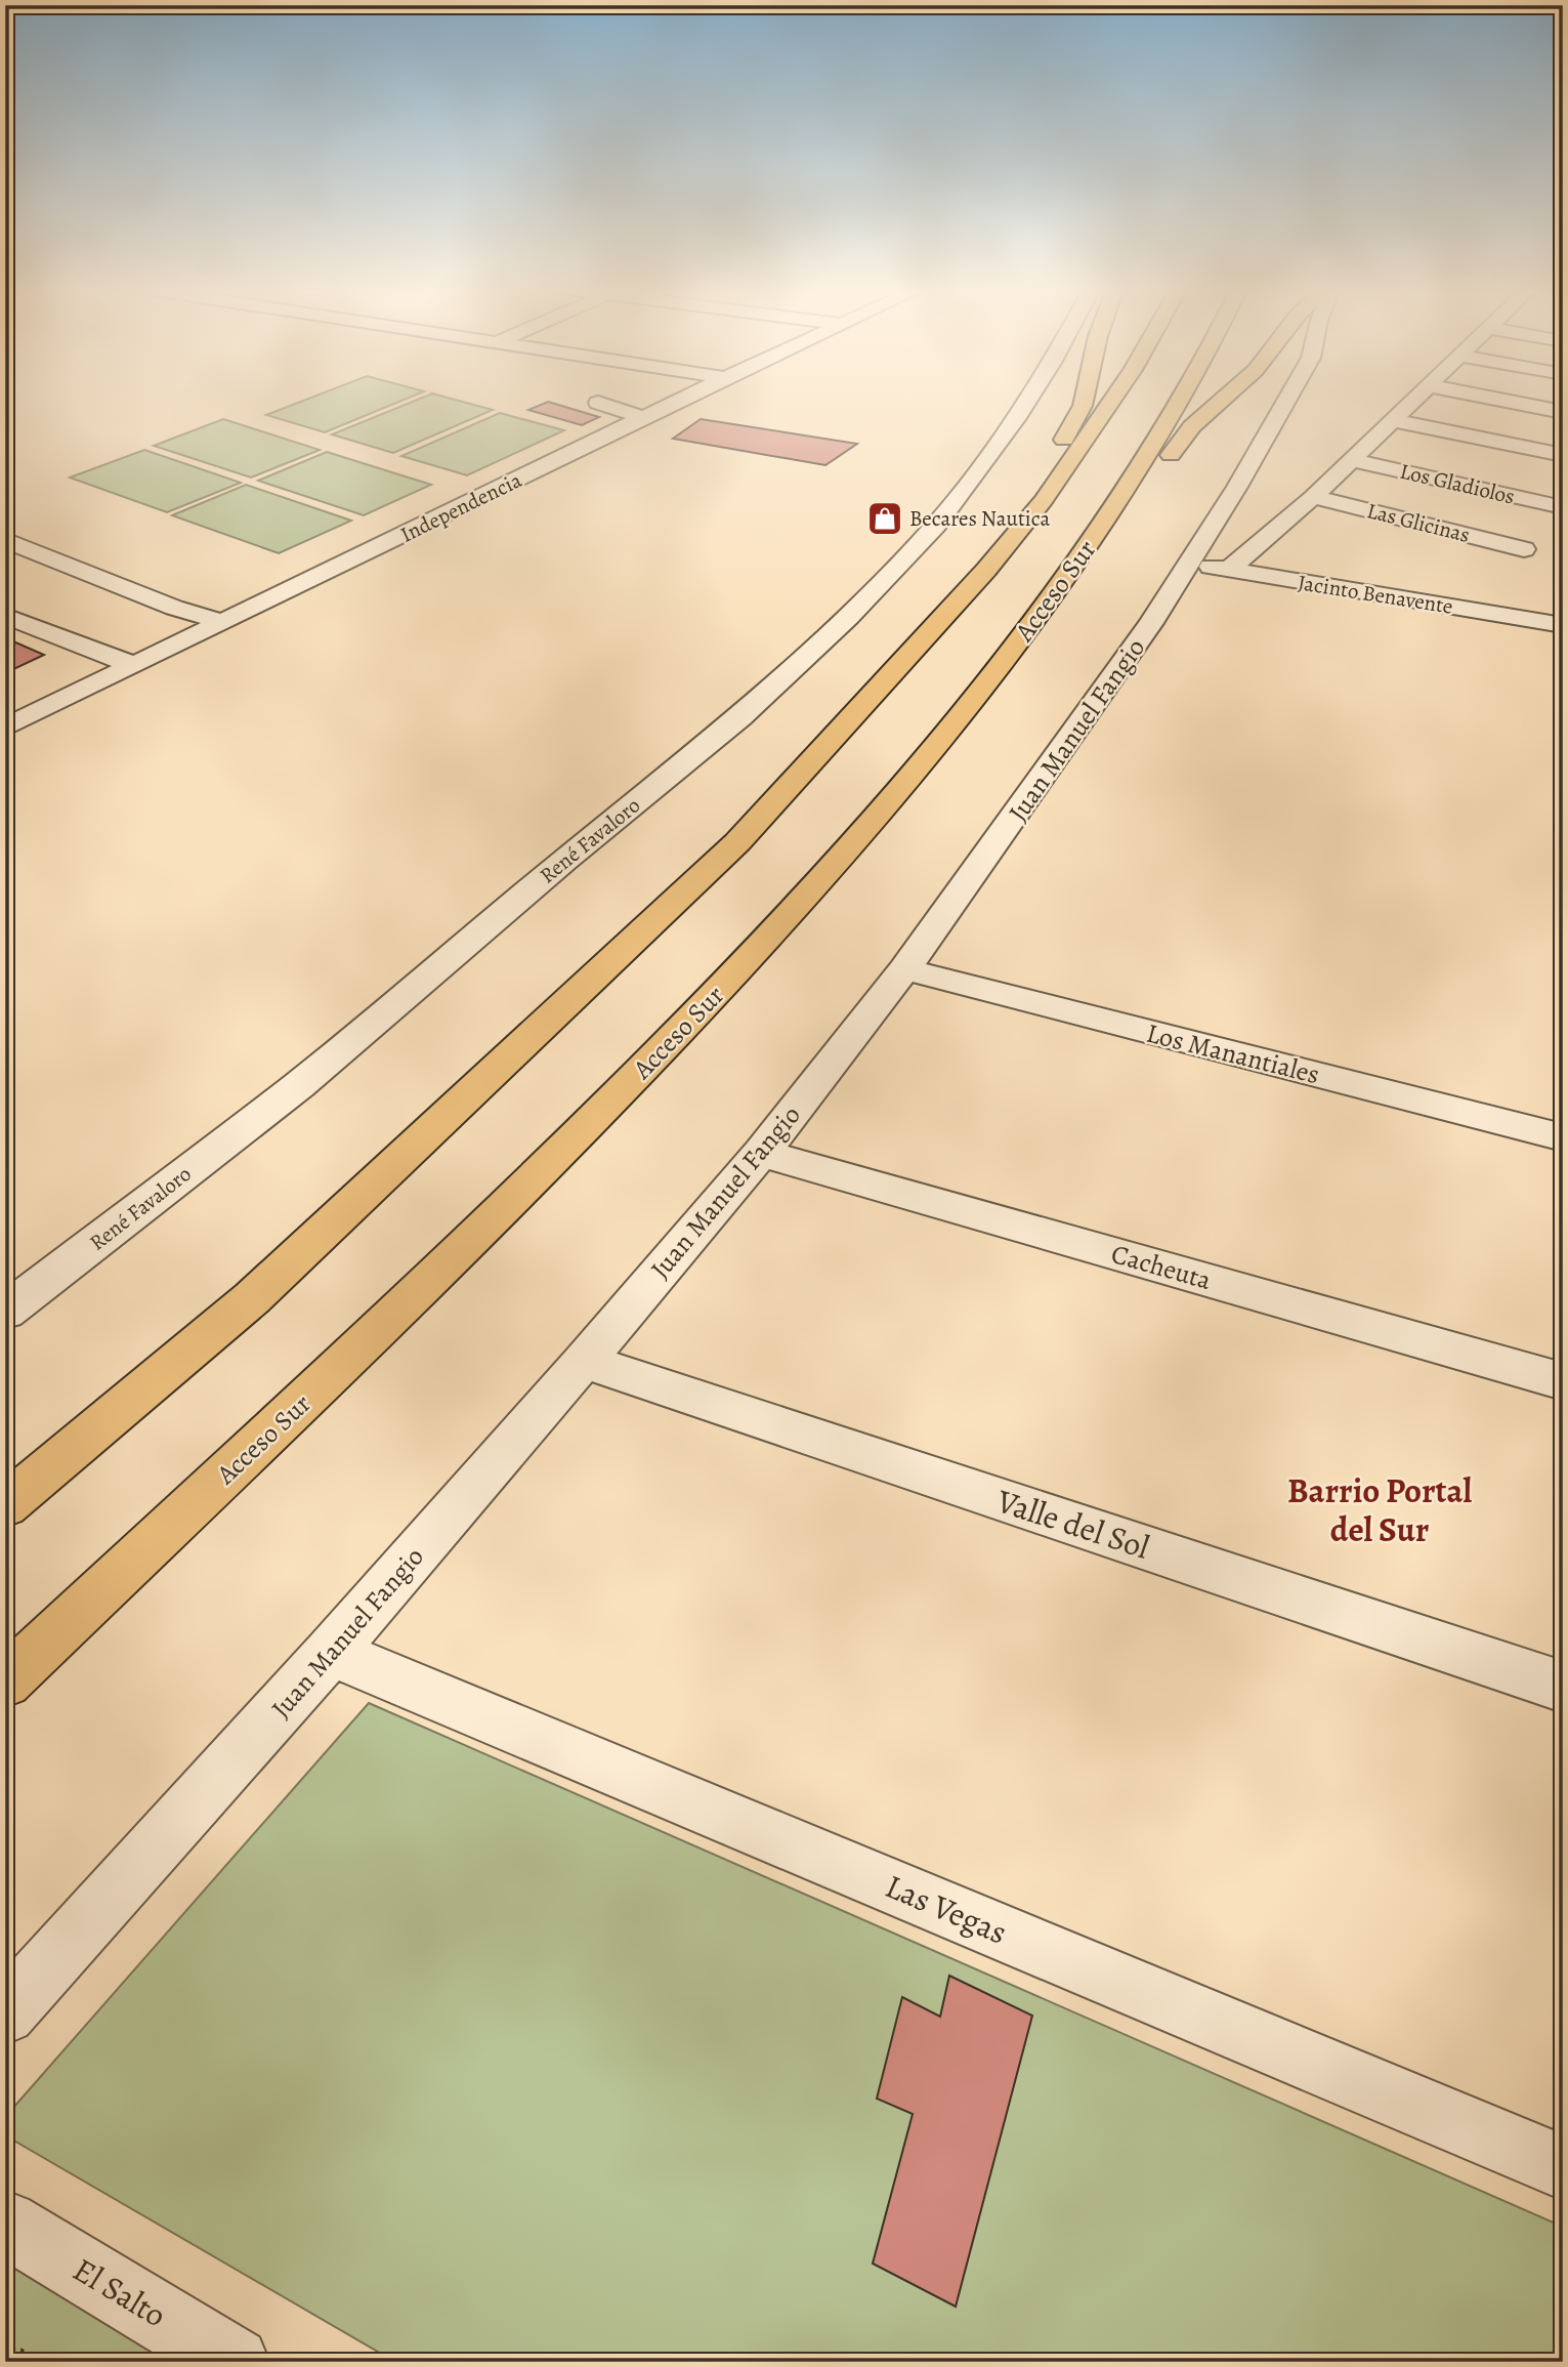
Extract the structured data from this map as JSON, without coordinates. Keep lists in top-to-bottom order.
{
  "streets": {
    "highway": ["Acceso Sur"],
    "street": [
      "Los Gladiolos",
      "Independencia",
      "Las Glicinas",
      "Jacinto Benavente",
      "Juan Manuel Fangio",
      "René Favaloro",
      "Los Manantiales",
      "Cacheuta",
      "Valle del Sol",
      "Las Vegas",
      "El Salto"
    ]
  },
  "crossings": [
    ["Jacinto Benavente", "Juan Manuel Fangio"],
    ["Juan Manuel Fangio", "Los Manantiales"],
    ["Juan Manuel Fangio", "Cacheuta"],
    ["Juan Manuel Fangio", "Valle del Sol"],
    ["Juan Manuel Fangio", "Las Vegas"]
  ],
  "districts": ["Barrio Portal del Sur"],
  "places": {
    "shop": ["Becares Nautica"]
  }
}
